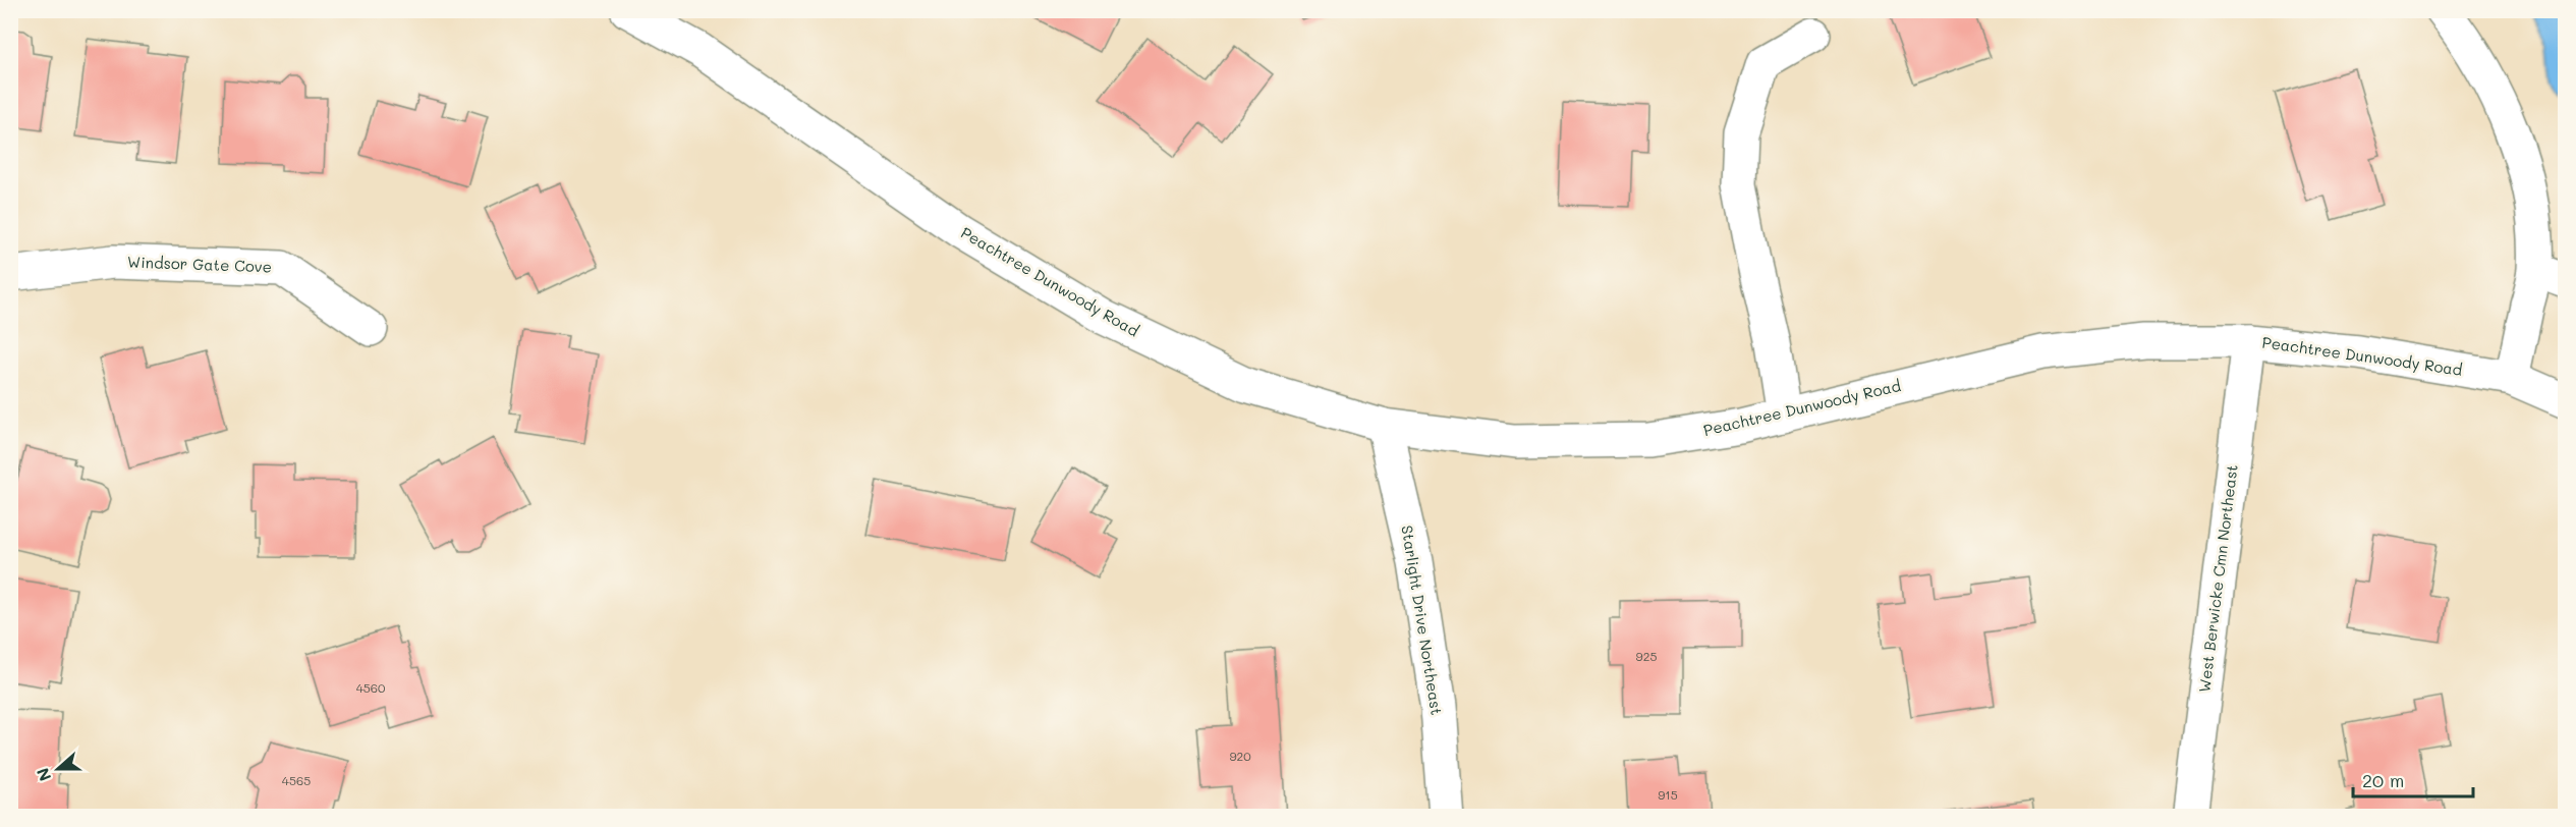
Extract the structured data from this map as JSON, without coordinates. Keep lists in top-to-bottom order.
{
  "streets": {
    "main road": [
      "Windsor Gate Cove",
      "Peachtree Dunwoody Road",
      "West Berwicke Cmn Northeast",
      "Starlight Drive Northeast"
    ]
  },
  "crossings": [
    ["Peachtree Dunwoody Road", "West Berwicke Cmn Northeast"],
    ["Peachtree Dunwoody Road", "Starlight Drive Northeast"]
  ],
  "house_numbers": [
    "925",
    "4560",
    "920",
    "4565",
    "915"
  ],
  "scale_bar": "20 m",
  "north": "left"
}
